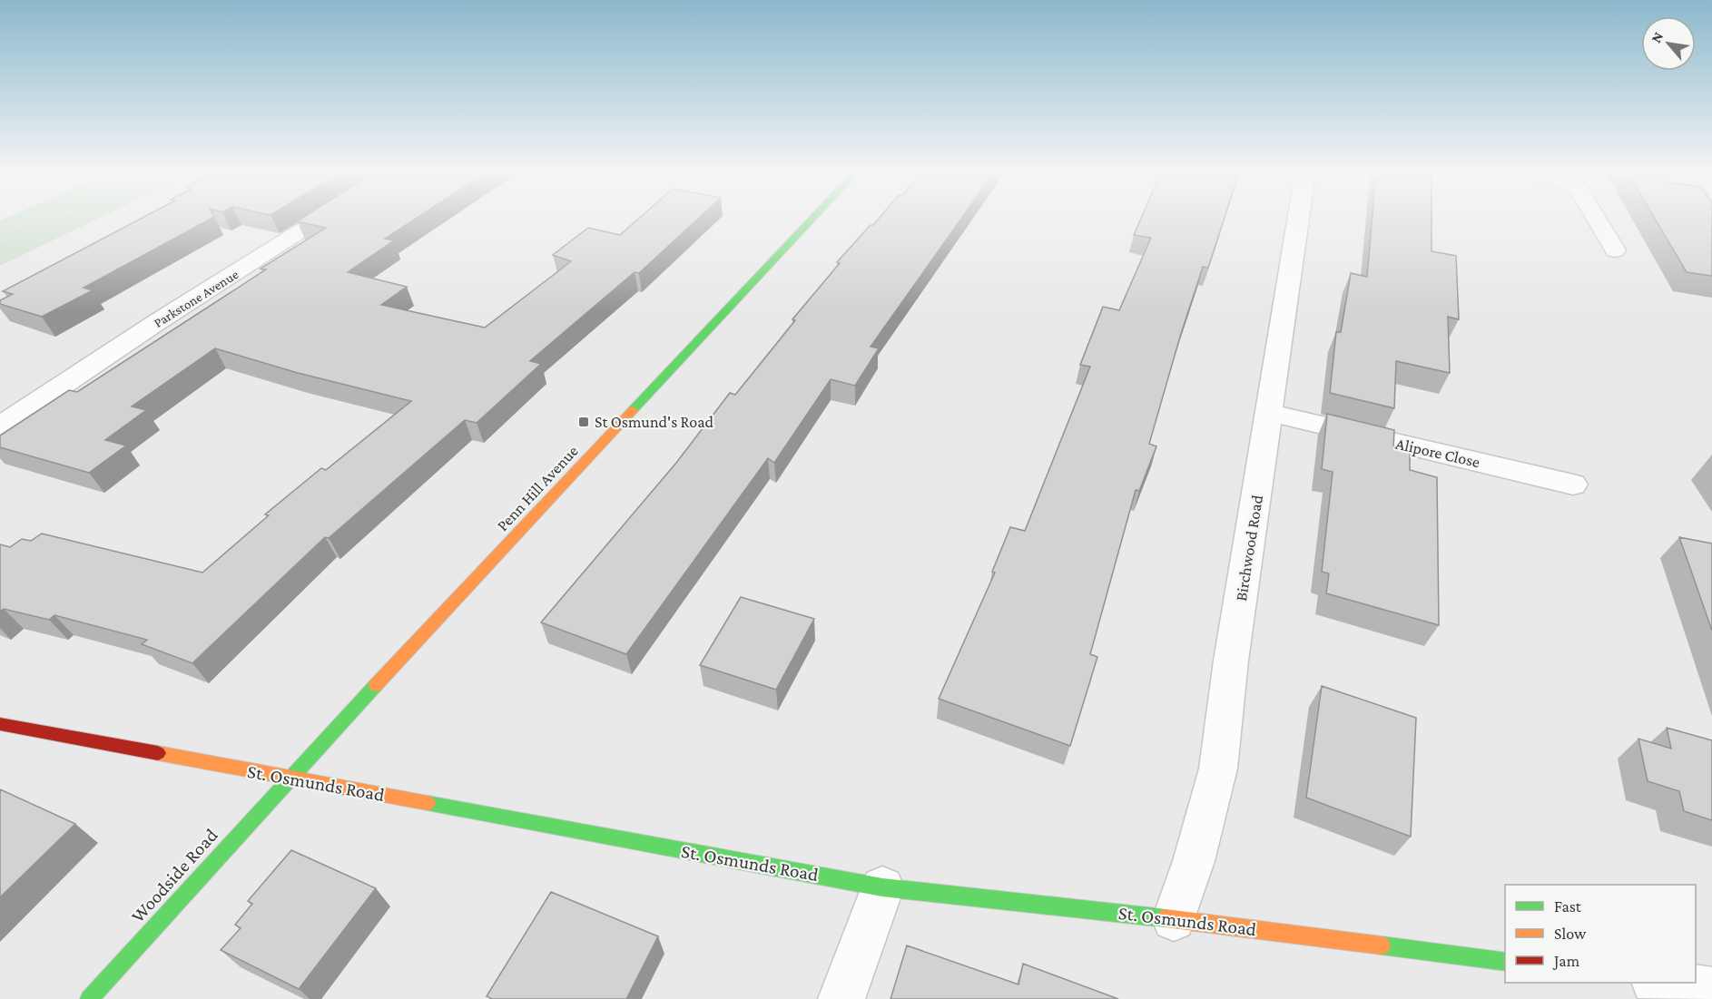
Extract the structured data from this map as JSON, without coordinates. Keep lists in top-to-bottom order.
{
  "streets": {
    "street": [
      "Parkstone Avenue",
      "Alipore Close",
      "Penn Hill Avenue",
      "Birchwood Road",
      "St. Osmunds Road",
      "Woodside Road"
    ]
  },
  "crossings": [
    ["Alipore Close", "Birchwood Road"],
    ["Penn Hill Avenue", "St. Osmunds Road"],
    ["Penn Hill Avenue", "Woodside Road"],
    ["Birchwood Road", "St. Osmunds Road"],
    ["St. Osmunds Road", "Woodside Road"]
  ],
  "places": {
    "transit": ["St Osmund's Road"]
  },
  "legend": ["Fast", "Slow", "Jam"],
  "north": "top left"
}
